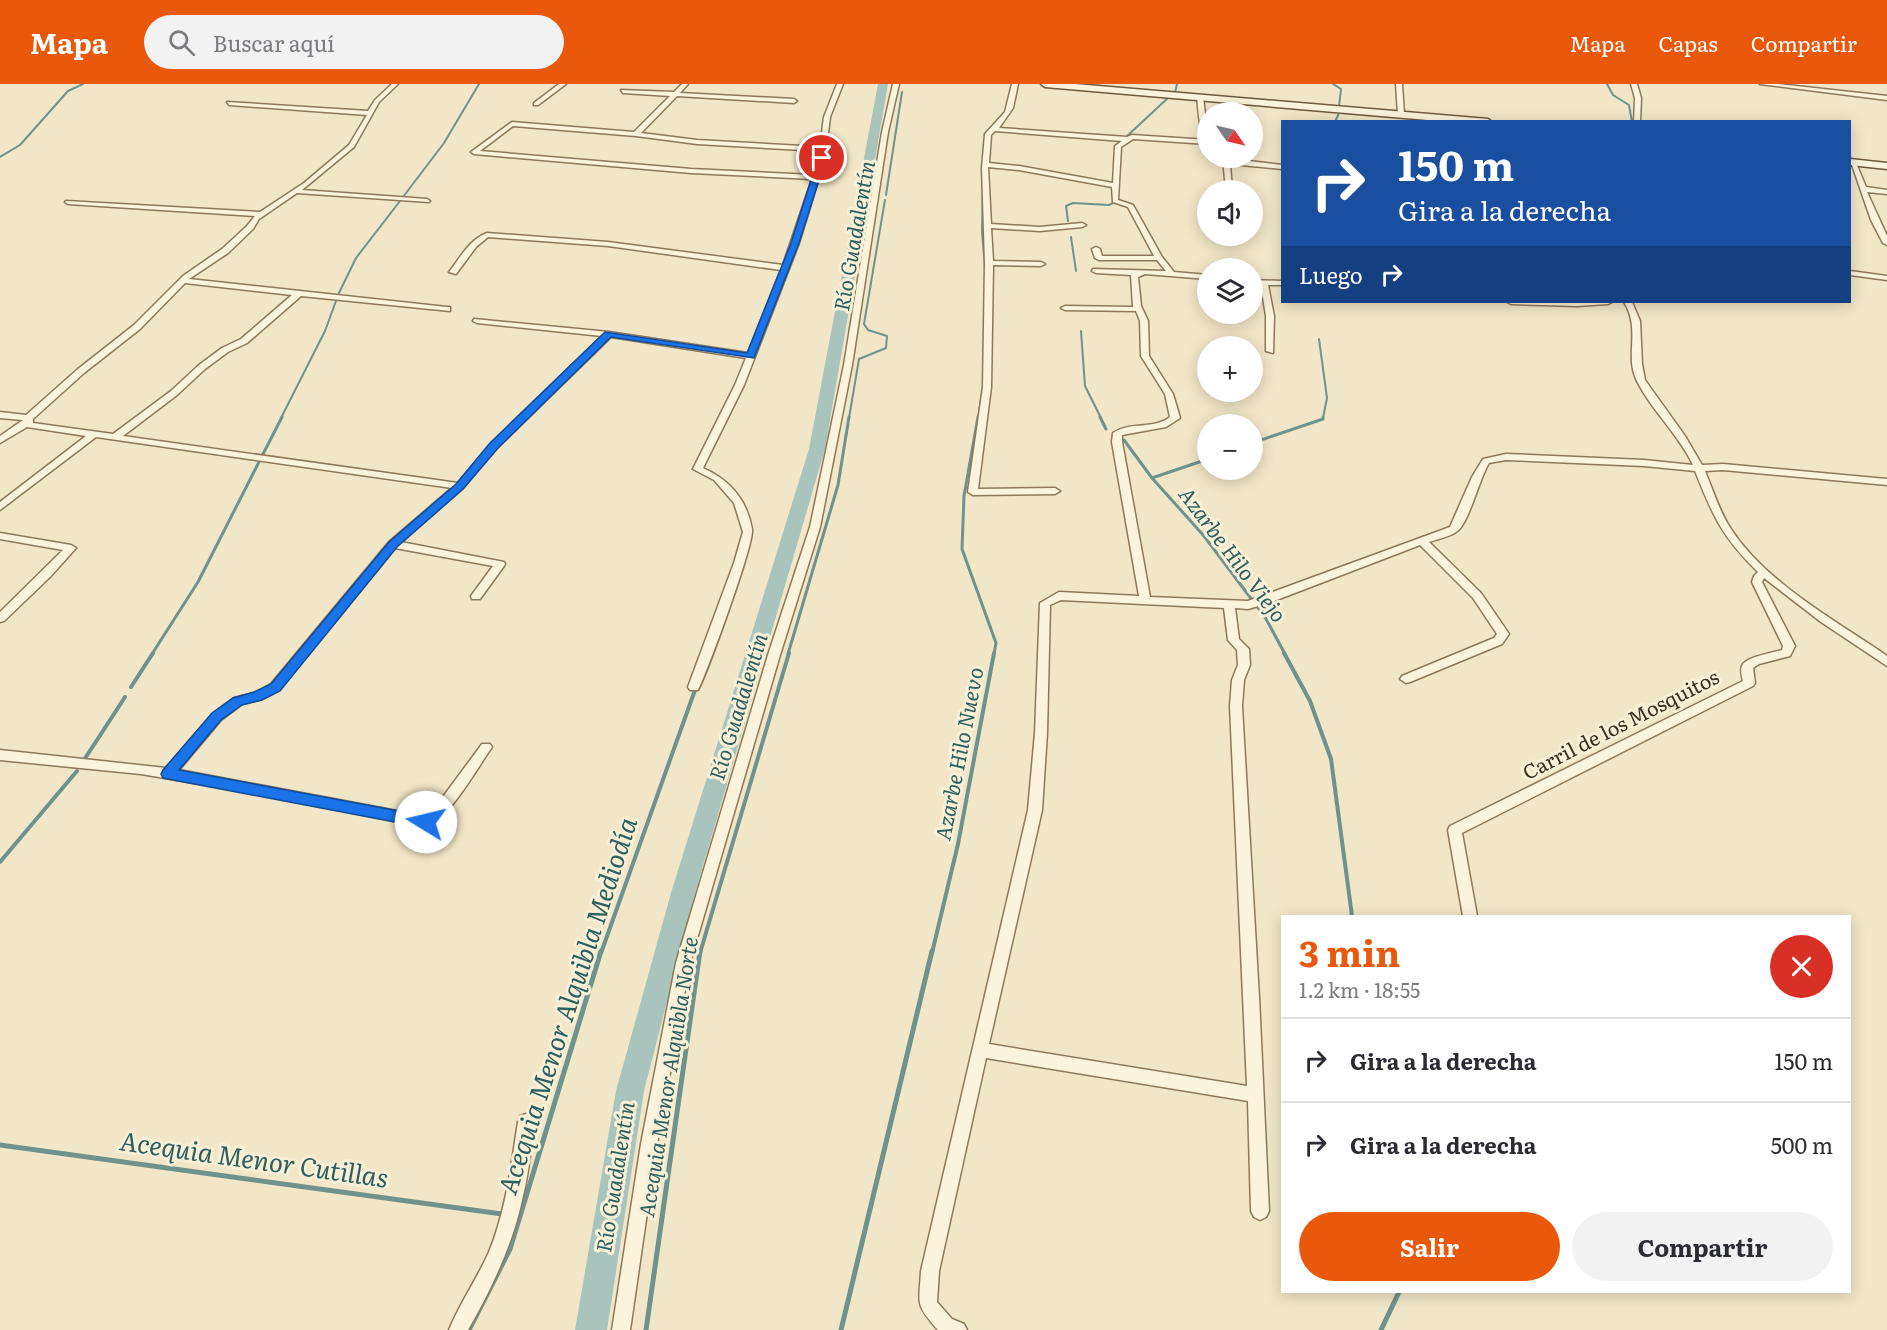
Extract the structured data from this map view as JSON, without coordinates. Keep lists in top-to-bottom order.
{
  "streets": {
    "street": ["Carril de los Mosquitos"]
  },
  "water": [
    "Río Guadalentín",
    "Azarbe Hilo Viejo",
    "Azarbe Hilo Nuevo",
    "Acequia Menor Alquibla Mediodía",
    "Acequia Menor Alquibla Norte",
    "Acequia Menor Cutillas"
  ],
  "north": "bottom right",
  "page": {
    "header": "Mapa",
    "search": "Buscar aquí",
    "nav": ["Mapa", "Capas", "Compartir"],
    "map_buttons": ["+", "−"],
    "turn": ["150 m", "Gira a la derecha"],
    "then": "Luego",
    "heading": ["3 min", "1.2 km · 18:55"],
    "list": [
      {
        "name": "Gira a la derecha",
        "value": "150 m"
      },
      {
        "name": "Gira a la derecha",
        "value": "500 m"
      }
    ],
    "buttons": ["Salir", "Compartir"]
  }
}
